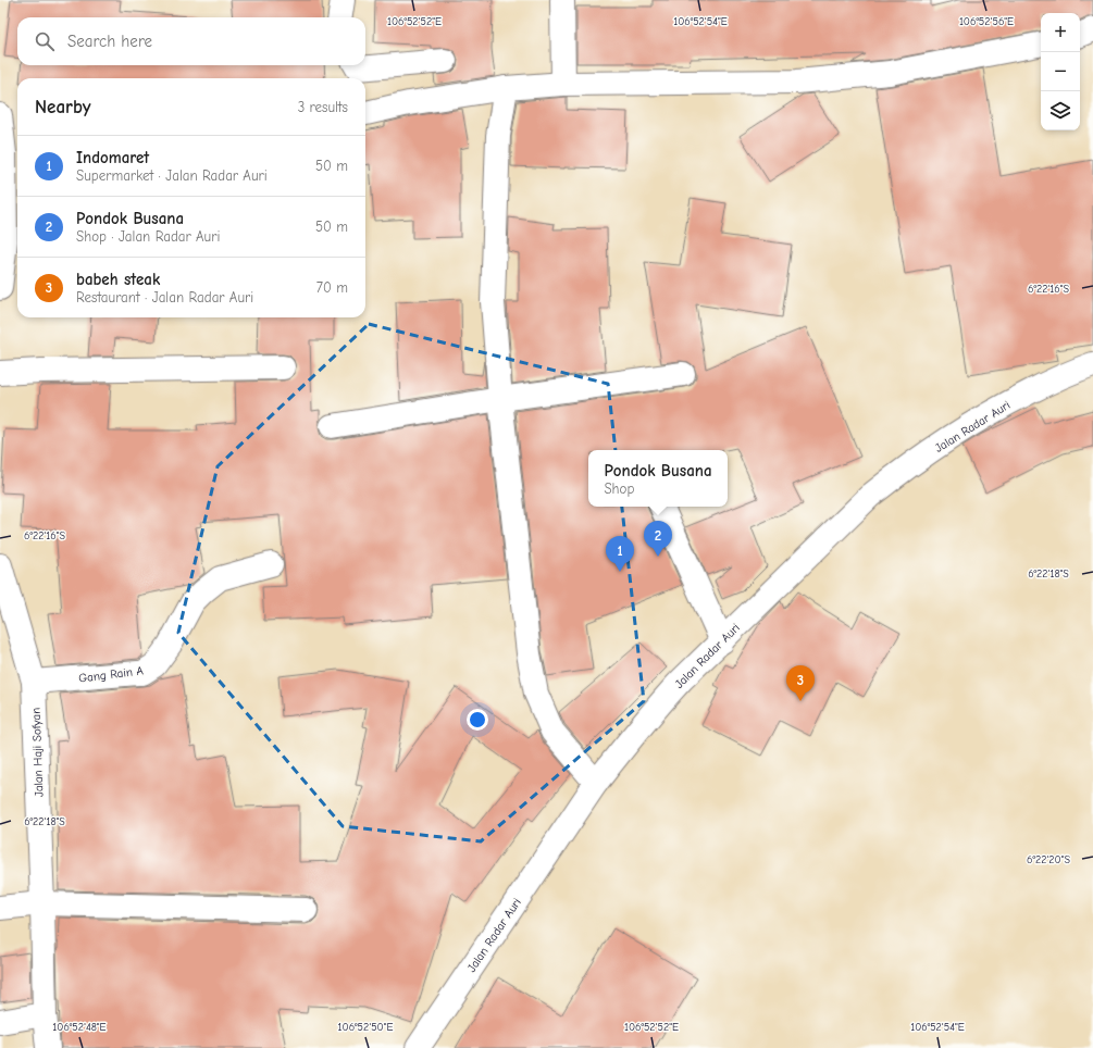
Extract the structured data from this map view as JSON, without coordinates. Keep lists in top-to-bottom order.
{
  "streets": {
    "street": ["Jalan Radar Auri", "Gang Rain A", "Jalan Haji Sofyan"]
  },
  "crossings": [
    ["Gang Rain A", "Jalan Haji Sofyan"]
  ],
  "page": {
    "map_buttons": ["+", "−"],
    "search": "Search here",
    "heading": ["Nearby", "3 results"],
    "list": [
      {
        "mark": "1",
        "name": "Indomaret",
        "note": "Supermarket · Jalan Radar Auri",
        "value": "50 m"
      },
      {
        "mark": "2",
        "name": "Pondok Busana",
        "note": "Shop · Jalan Radar Auri",
        "value": "50 m"
      },
      {
        "mark": "3",
        "name": "babeh steak",
        "note": "Restaurant · Jalan Radar Auri",
        "value": "70 m"
      }
    ],
    "popup": ["Pondok Busana", "Shop"],
    "pins": ["2", "1", "3"]
  },
  "coordinates": [
    "106°52'52\"E",
    "106°52'54\"E",
    "106°52'56\"E",
    "6°22'16\"S",
    "6°22'18\"S",
    "6°22'20\"S",
    "106°52'48\"E",
    "106°52'50\"E"
  ]
}
